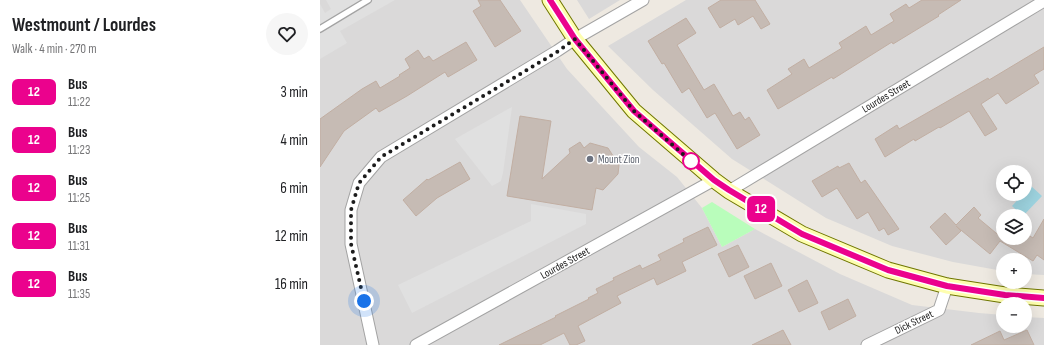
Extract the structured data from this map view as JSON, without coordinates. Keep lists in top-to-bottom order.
{
  "streets": {
    "street": ["Lourdes Street", "Dick Street"]
  },
  "places": ["Mount Zion"],
  "lines": ["bus line 12"],
  "page": {
    "heading": ["Westmount / Lourdes", "Walk · 4 min · 270 m"],
    "on_map": "12",
    "list": [
      {
        "mark": "12",
        "name": "Bus",
        "note": "11:22",
        "value": "3 min"
      },
      {
        "mark": "12",
        "name": "Bus",
        "note": "11:23",
        "value": "4 min"
      },
      {
        "mark": "12",
        "name": "Bus",
        "note": "11:25",
        "value": "6 min"
      },
      {
        "mark": "12",
        "name": "Bus",
        "note": "11:31",
        "value": "12 min"
      },
      {
        "mark": "12",
        "name": "Bus",
        "note": "11:35",
        "value": "16 min"
      }
    ],
    "map_buttons": ["+", "−"]
  }
}
